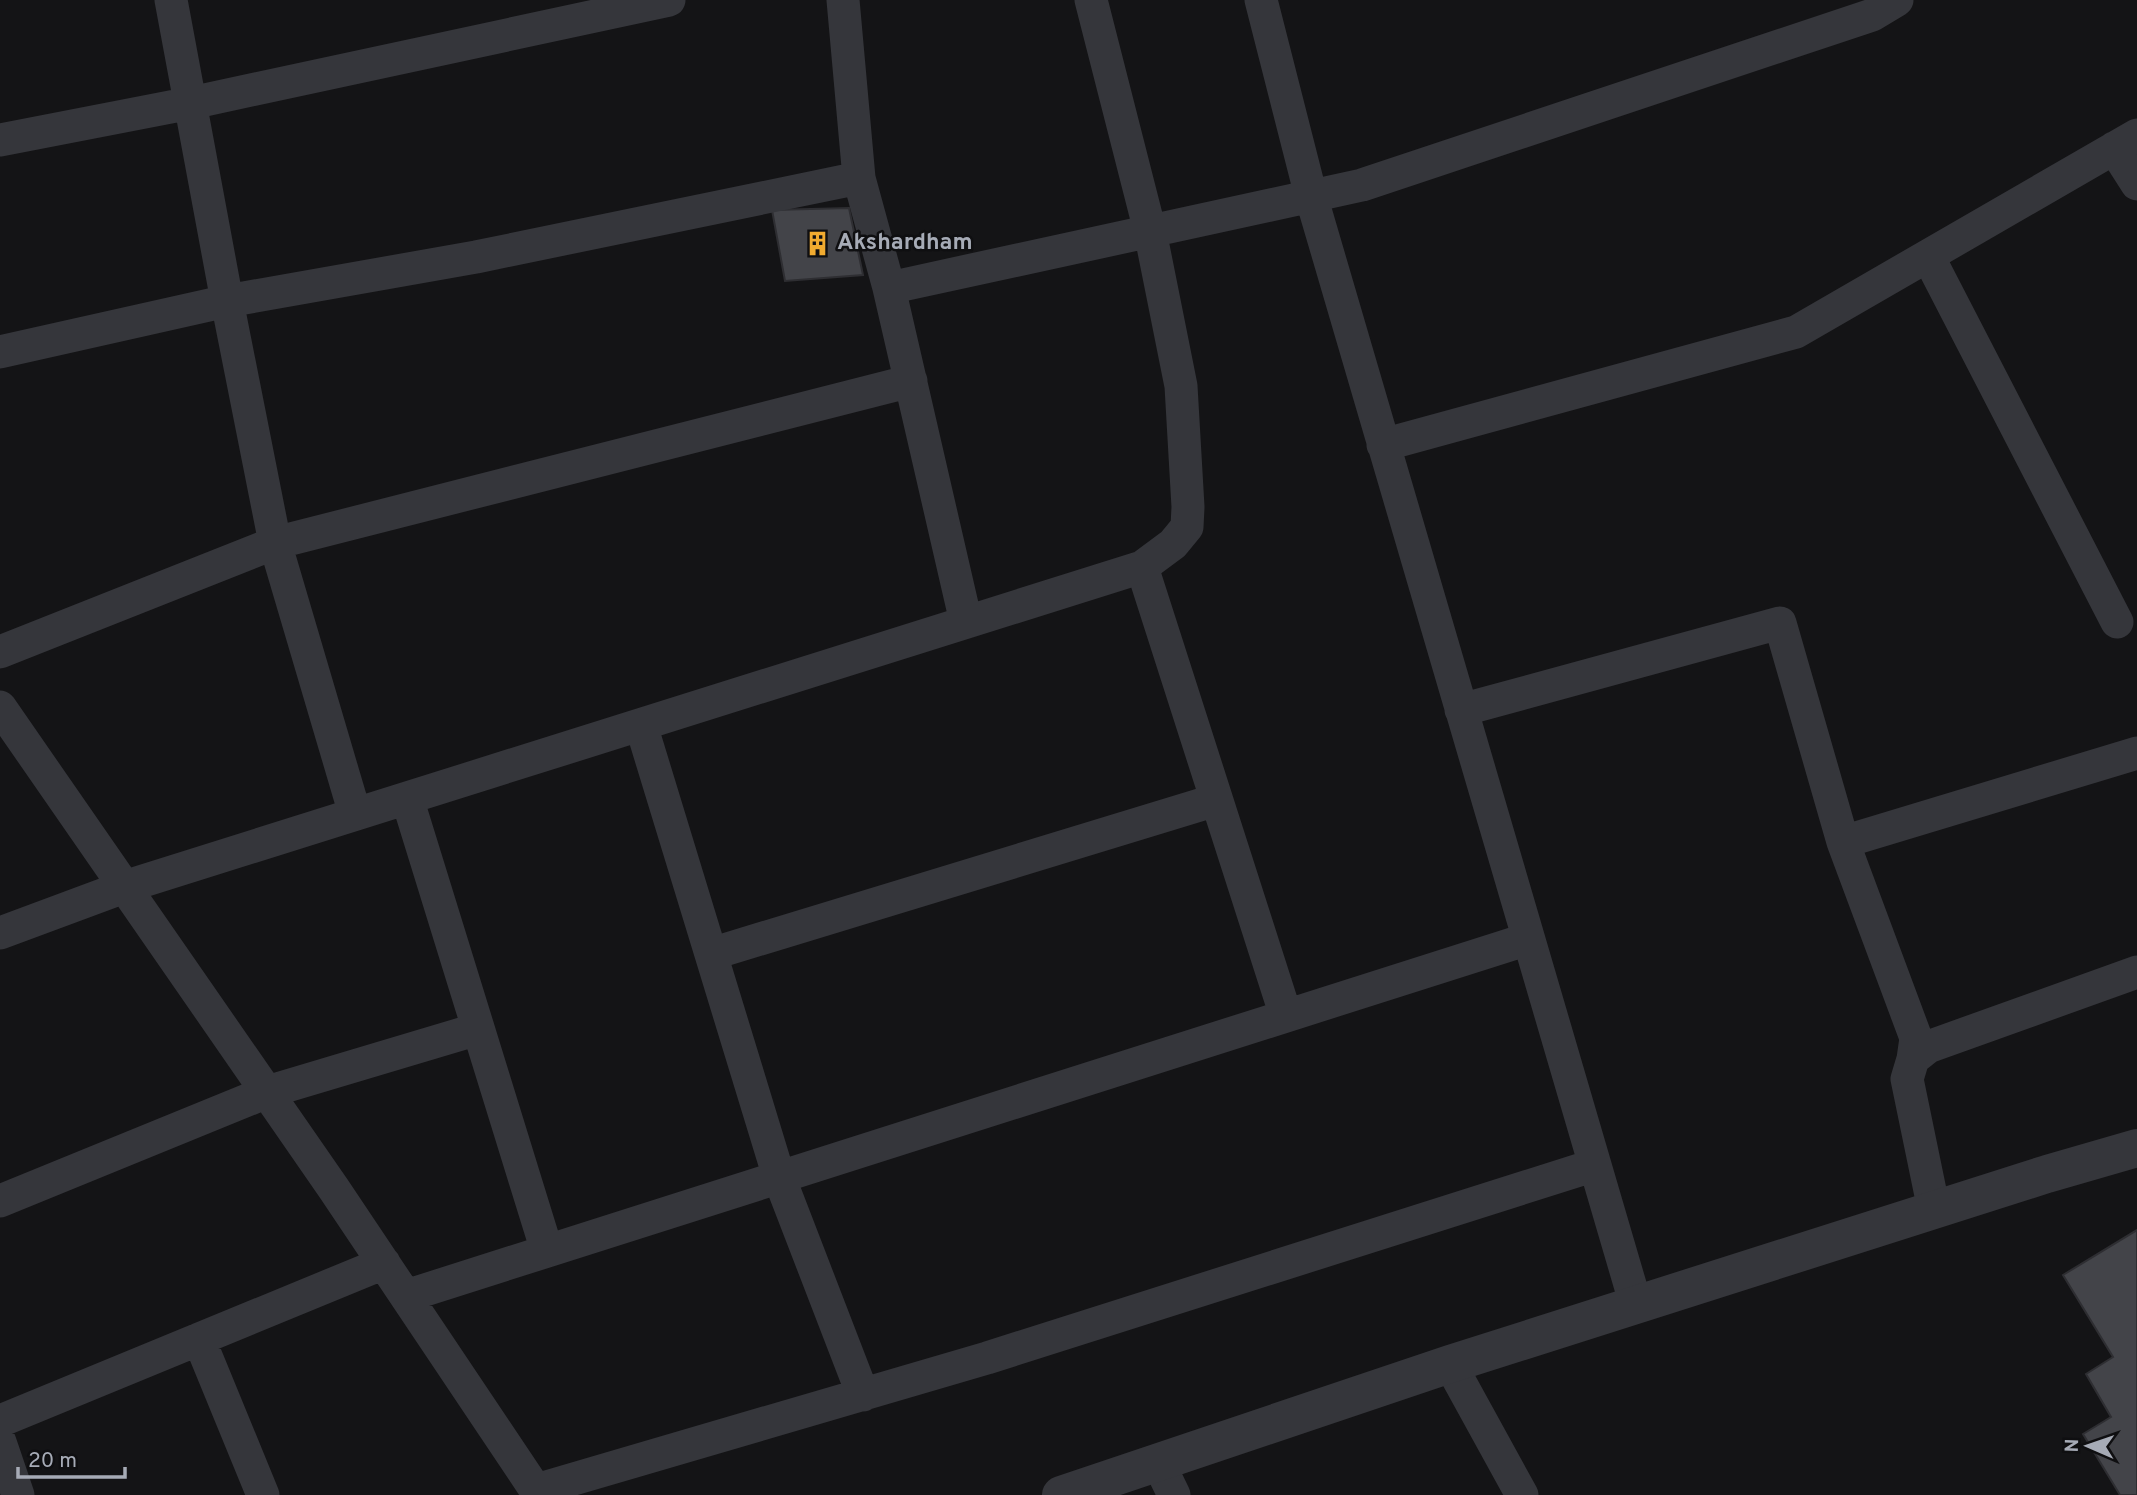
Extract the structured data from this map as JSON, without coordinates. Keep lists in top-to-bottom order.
{
  "places": {
    "building": ["Akshardham"]
  },
  "scale_bar": "20 m",
  "north": "left"
}
